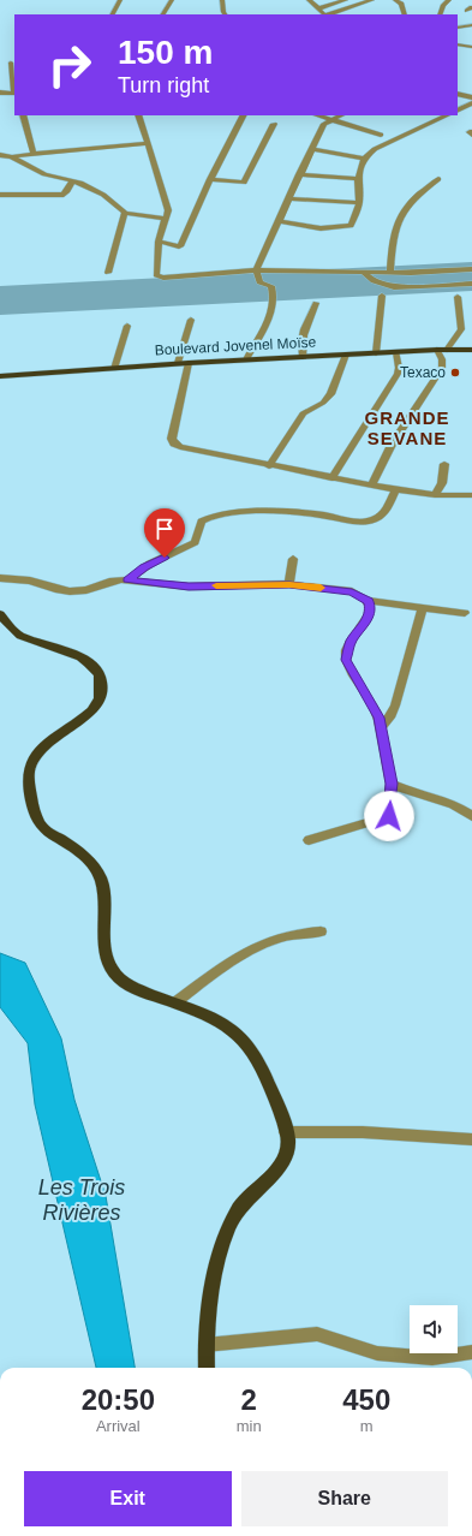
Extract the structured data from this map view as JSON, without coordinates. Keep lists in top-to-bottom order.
{
  "streets": {
    "main road": ["Boulevard Jovenel Moïse"]
  },
  "districts": ["GRANDE SEVANE"],
  "water": ["Les Trois Rivières"],
  "places": ["Texaco"],
  "page": {
    "turn": ["150 m", "Turn right"],
    "eta": [
      "20:50",
      "Arrival",
      "2",
      "min",
      "450",
      "m"
    ],
    "buttons": ["Exit", "Share"]
  }
}
